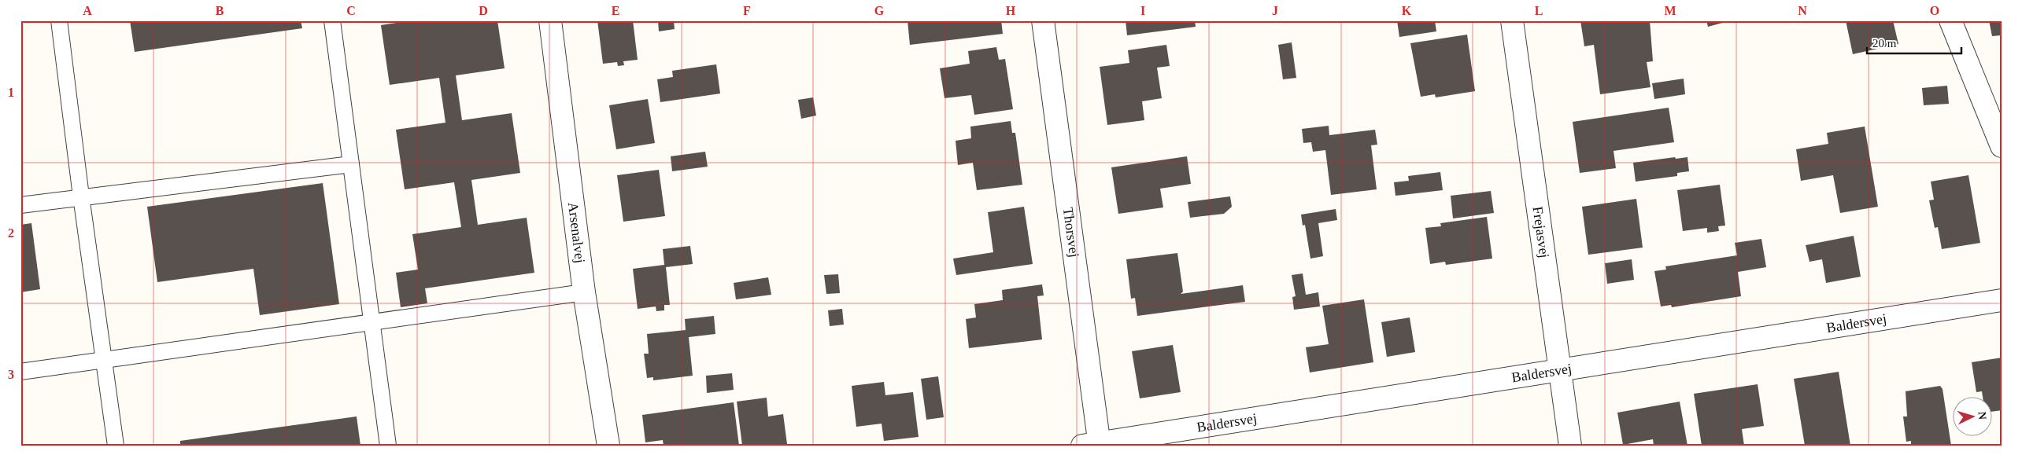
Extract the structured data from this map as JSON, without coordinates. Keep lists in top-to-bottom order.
{
  "streets": {
    "street": [
      "Thorsvej",
      "Arsenalvej",
      "Frejasvej",
      "Baldersvej"
    ]
  },
  "crossings": [
    ["Thorsvej", "Baldersvej"],
    ["Frejasvej", "Baldersvej"]
  ],
  "scale_bar": "20 m",
  "north": "right",
  "grid": {
    "columns": [
      "A",
      "B",
      "C",
      "D",
      "E",
      "F",
      "G",
      "H",
      "I",
      "J",
      "K",
      "L",
      "M",
      "N",
      "O"
    ],
    "rows": ["1", "2", "3"]
  }
}
